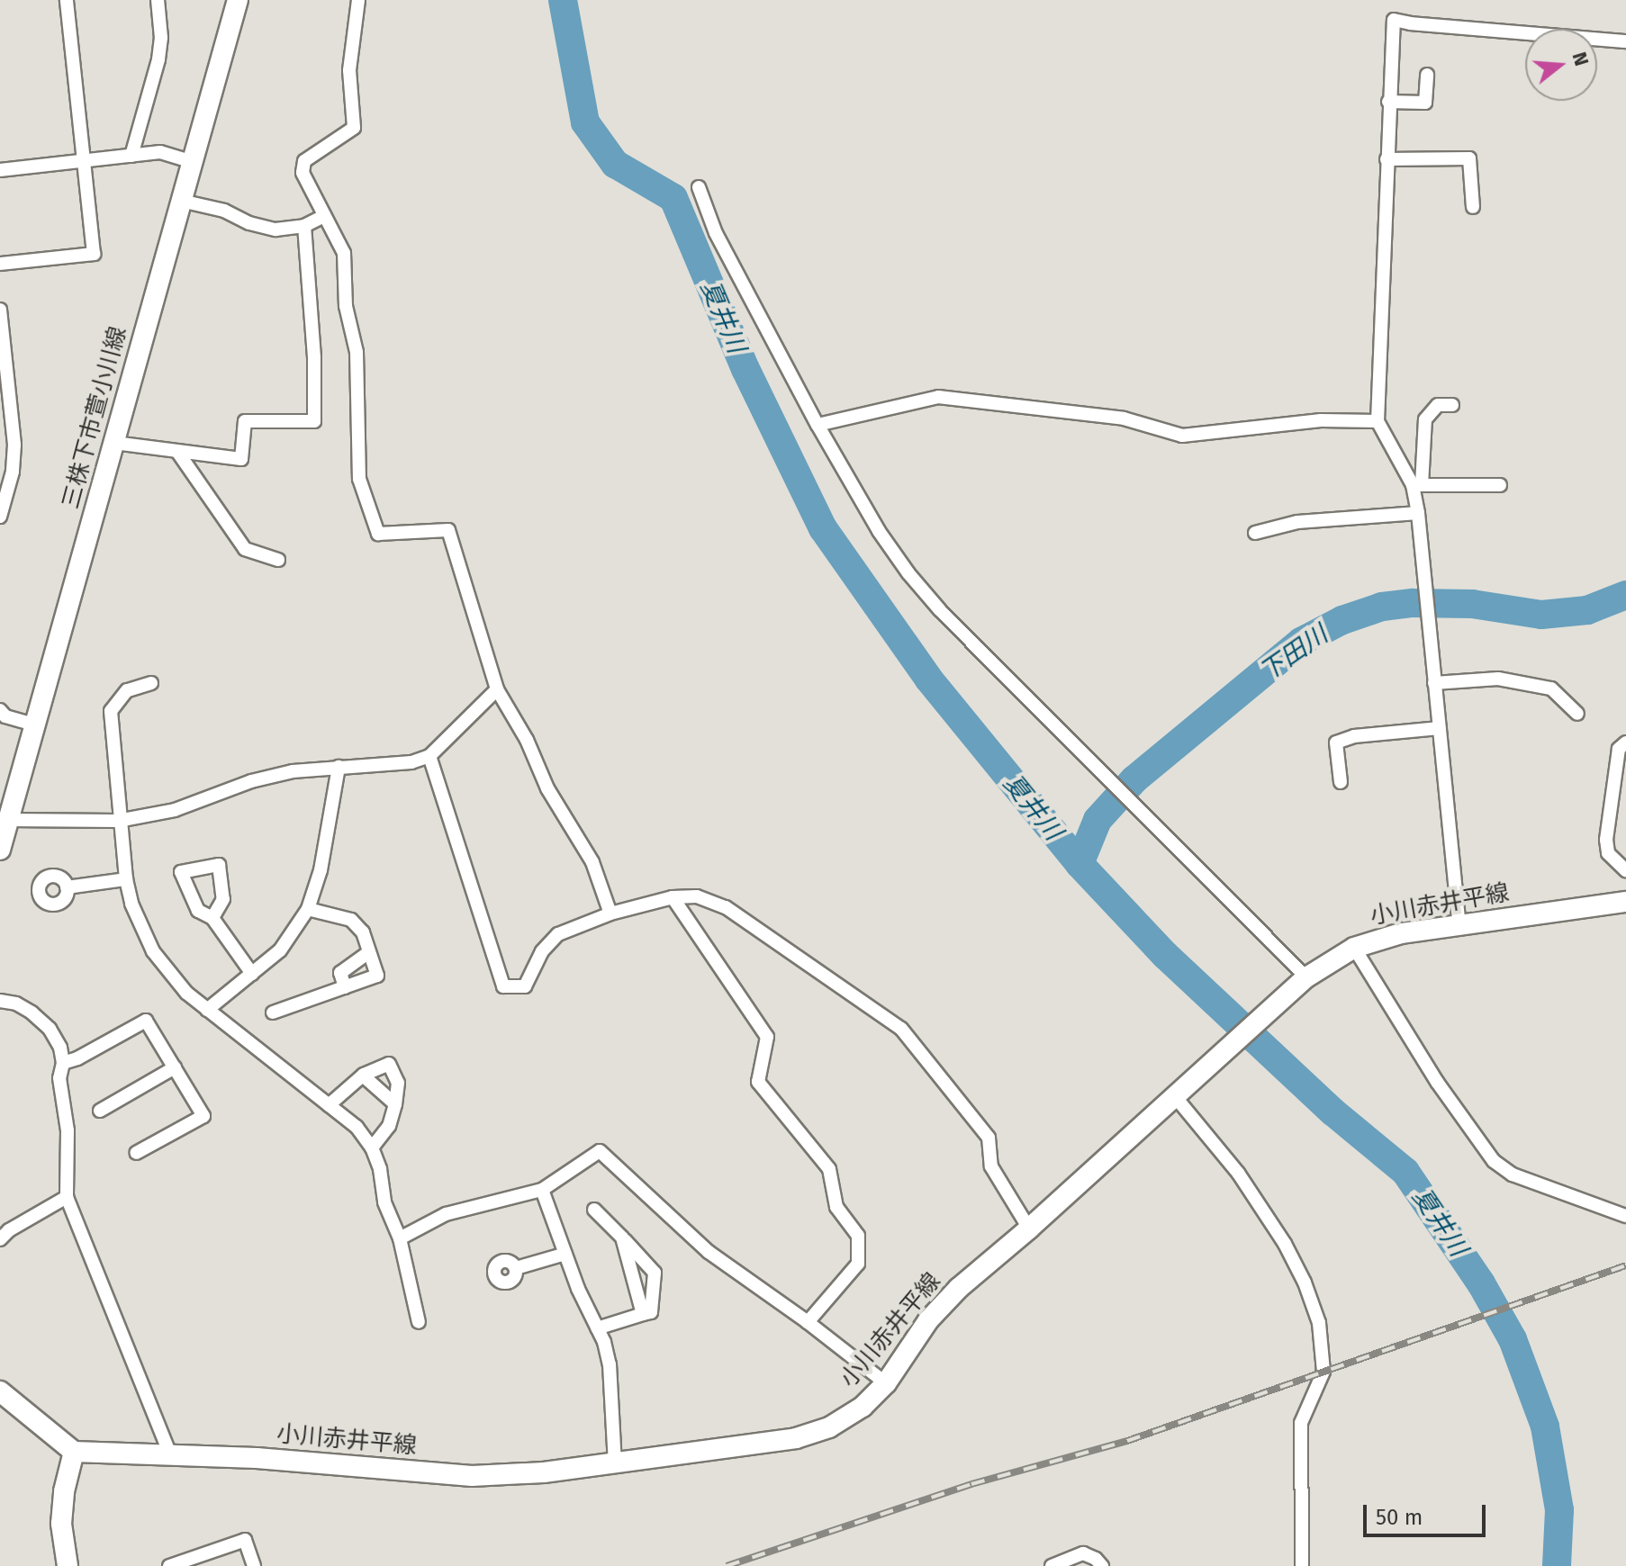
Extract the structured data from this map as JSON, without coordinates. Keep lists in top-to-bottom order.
{
  "streets": {
    "main road": ["三株下市萱小川線", "小川赤井平線"]
  },
  "water": ["夏井川", "下田川"],
  "scale_bar": "50 m",
  "north": "right"
}
